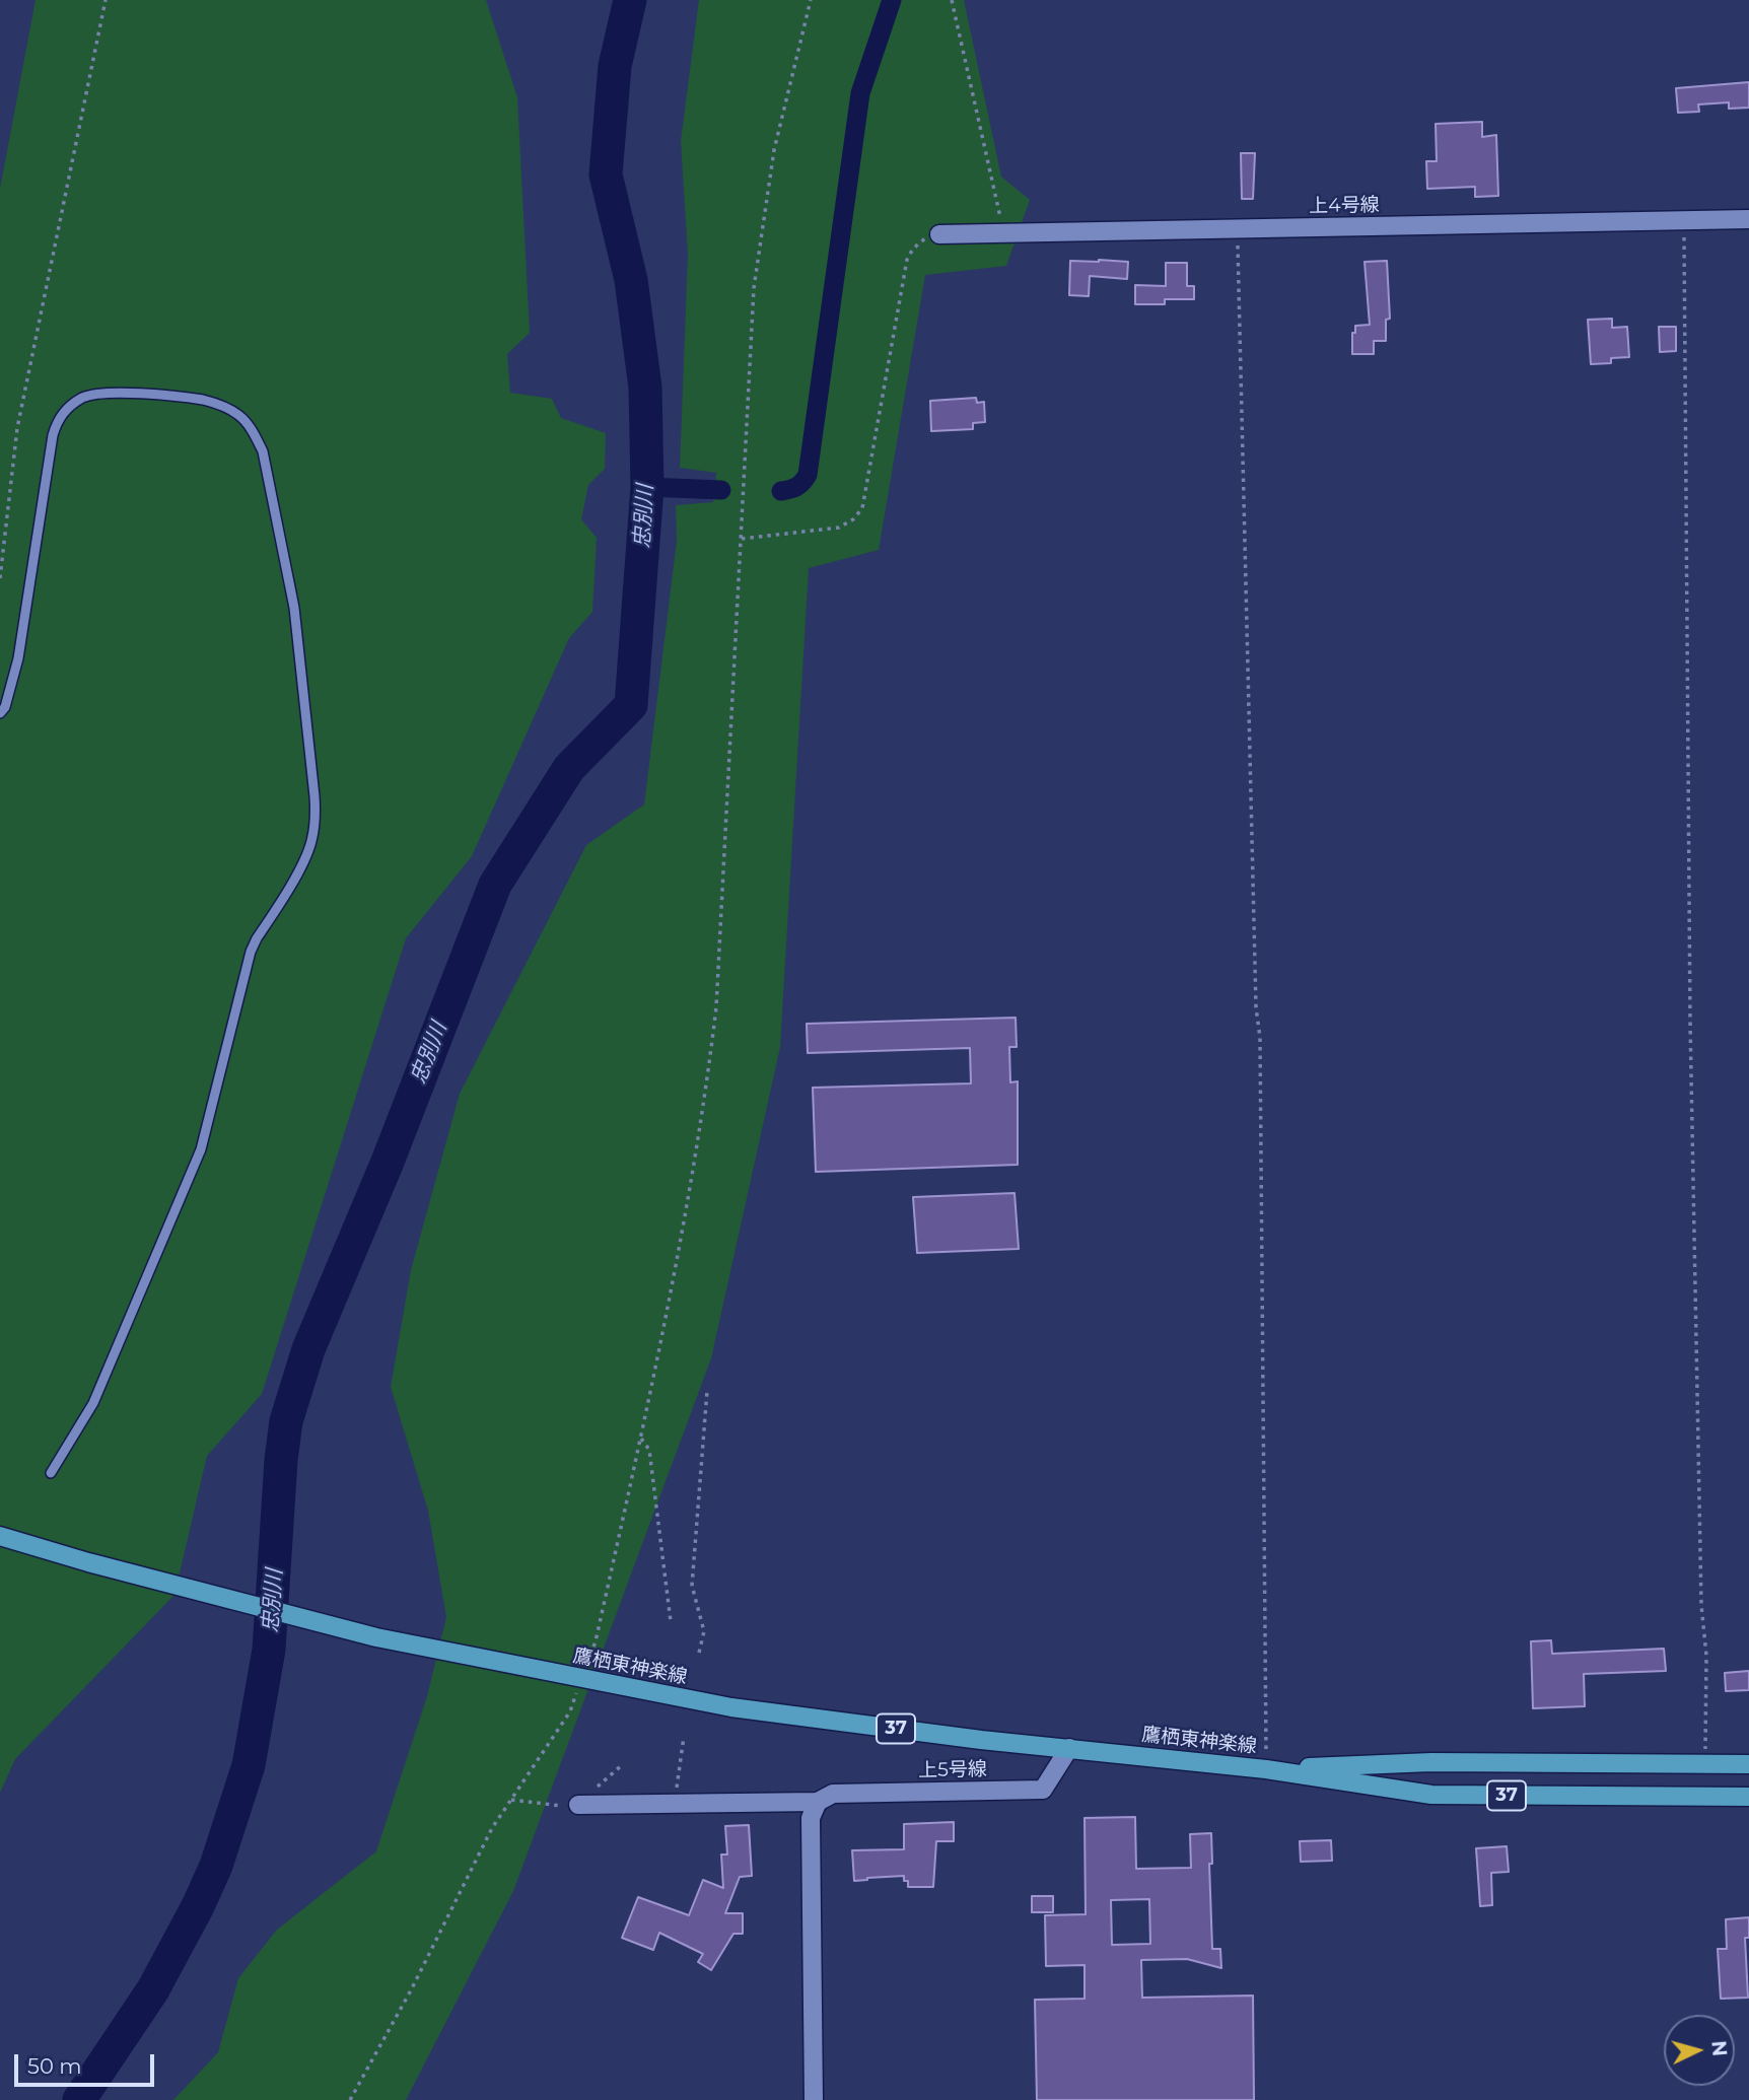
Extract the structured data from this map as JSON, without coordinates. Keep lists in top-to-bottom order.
{
  "streets": {
    "main road": ["鷹栖東神楽線", "37"],
    "street": ["上4号線", "上5号線"]
  },
  "crossings": [
    ["鷹栖東神楽線", "上5号線"]
  ],
  "water": ["忠別川"],
  "scale_bar": "50 m",
  "north": "right"
}
